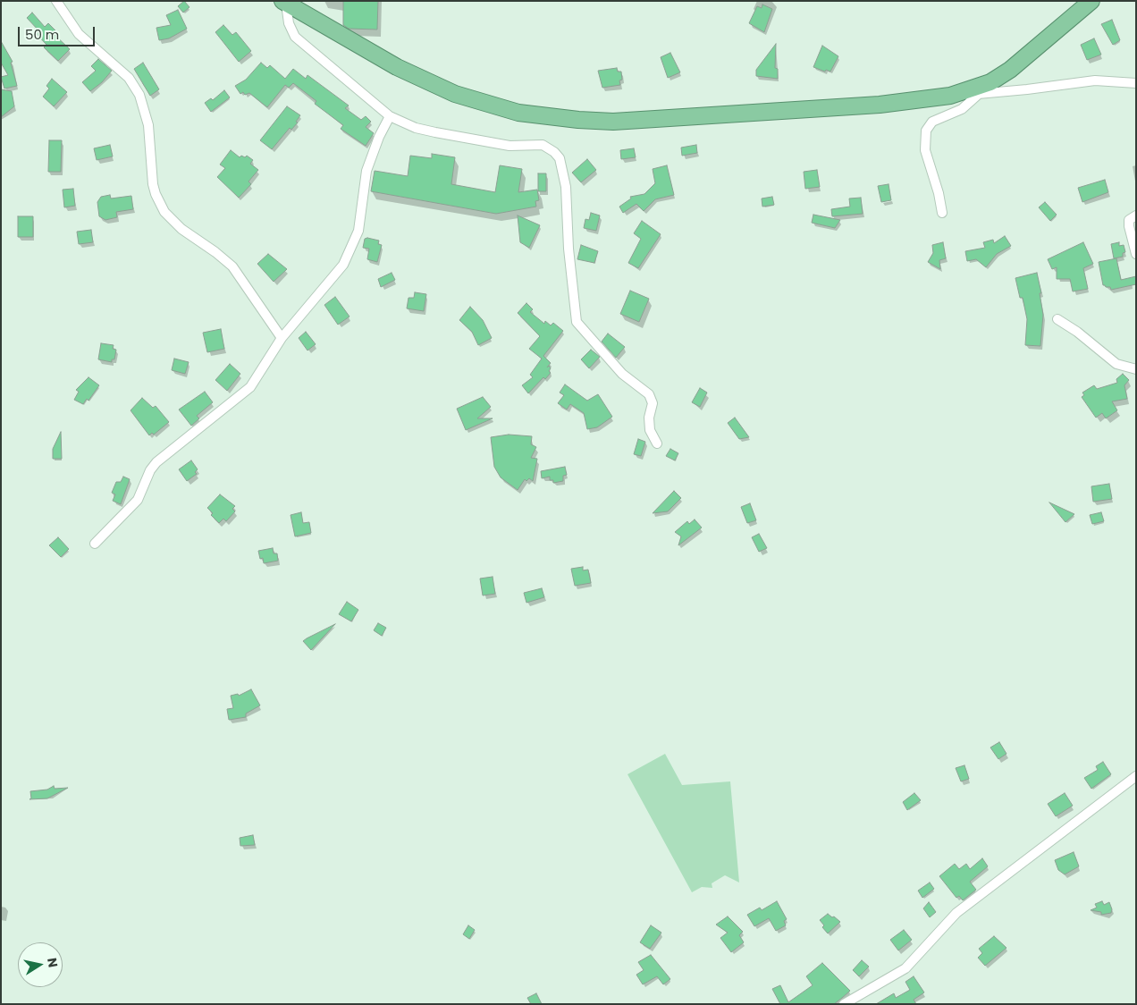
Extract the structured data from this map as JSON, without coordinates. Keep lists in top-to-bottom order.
{
  "scale_bar": "50 m",
  "north": "right"
}
